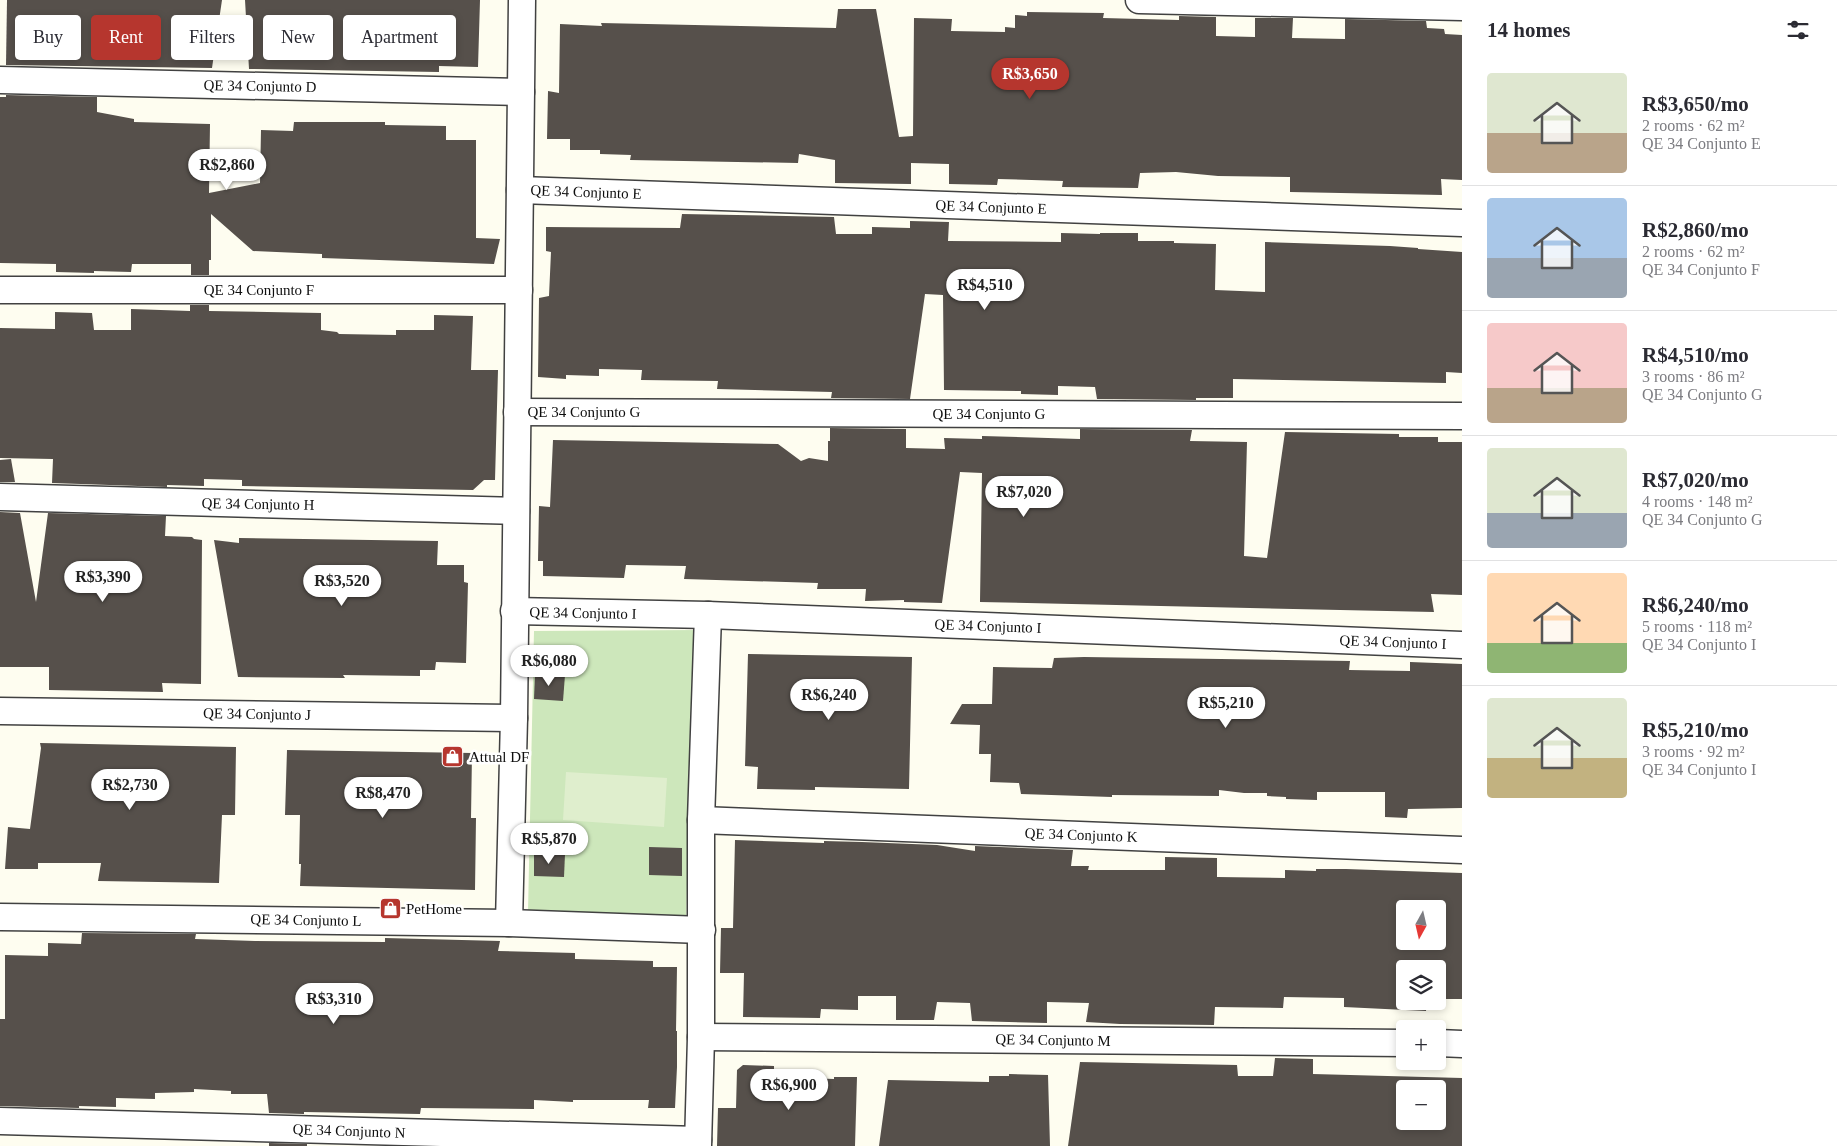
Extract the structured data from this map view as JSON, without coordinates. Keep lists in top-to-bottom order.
{
  "streets": {
    "street": [
      "QE 34 Conjunto D",
      "QE 34 Conjunto E",
      "QE 34 Conjunto F",
      "QE 34 Conjunto G",
      "QE 34 Conjunto H",
      "QE 34 Conjunto I",
      "QE 34 Conjunto J",
      "QE 34 Conjunto K",
      "QE 34 Conjunto L",
      "QE 34 Conjunto M",
      "QE 34 Conjunto N"
    ]
  },
  "places": {
    "shop": ["Attual DF", "PetHome"]
  },
  "north": "bottom",
  "page": {
    "heading": "14 homes",
    "chip": [
      "Buy",
      "Rent",
      "Filters",
      "New",
      "Apartment"
    ],
    "price": [
      "R$3,650",
      "R$2,860",
      "R$4,510",
      "R$7,020",
      "R$3,390",
      "R$3,520",
      "R$6,080",
      "R$6,240",
      "R$5,210",
      "R$2,730",
      "R$8,470",
      "R$5,870",
      "R$3,310",
      "R$6,900"
    ],
    "list": [
      {
        "name": "R$3,650/mo",
        "note": "2 rooms · 62 m² · QE 34 Conjunto E"
      },
      {
        "name": "R$2,860/mo",
        "note": "2 rooms · 62 m² · QE 34 Conjunto F"
      },
      {
        "name": "R$4,510/mo",
        "note": "3 rooms · 86 m² · QE 34 Conjunto G"
      },
      {
        "name": "R$7,020/mo",
        "note": "4 rooms · 148 m² · QE 34 Conjunto G"
      },
      {
        "name": "R$6,240/mo",
        "note": "5 rooms · 118 m² · QE 34 Conjunto I"
      },
      {
        "name": "R$5,210/mo",
        "note": "3 rooms · 92 m² · QE 34 Conjunto I"
      }
    ],
    "map_buttons": ["+", "−"]
  }
}
